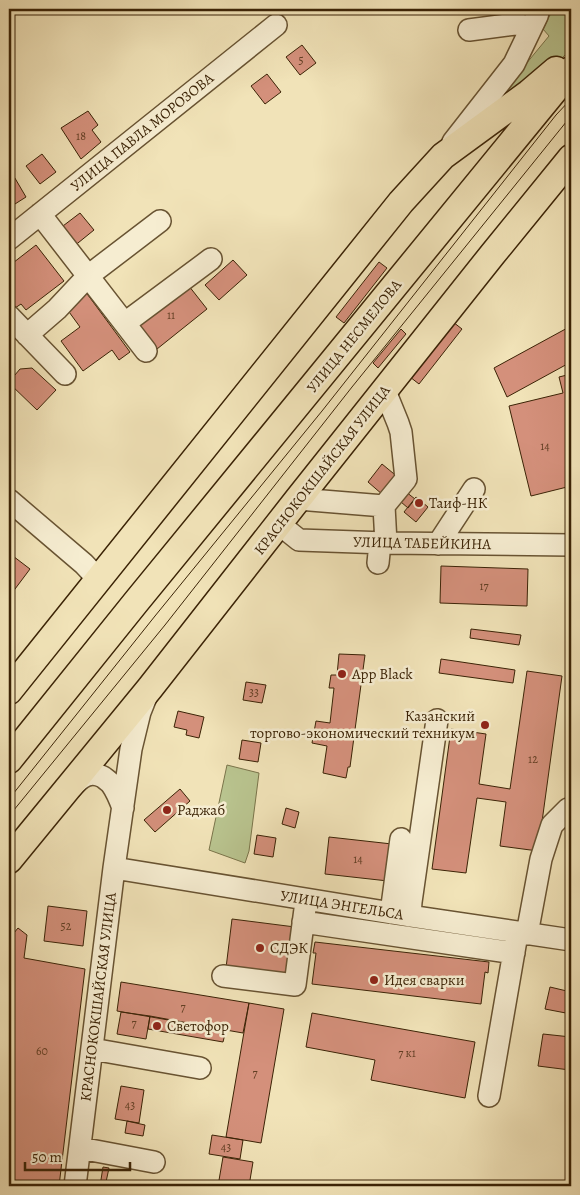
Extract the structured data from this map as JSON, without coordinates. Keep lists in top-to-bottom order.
{
  "streets": {
    "main road": ["УЛИЦА НЕСМЕЛОВА", "КРАСНОКОКШАЙСКАЯ УЛИЦА"],
    "street": ["УЛИЦА ПАВЛА МОРОЗОВА", "УЛИЦА ТАБЕЙКИНА", "УЛИЦА ЭНГЕЛЬСА"]
  },
  "crossings": [
    ["КРАСНОКОКШАЙСКАЯ УЛИЦА", "УЛИЦА ТАБЕЙКИНА"],
    ["КРАСНОКОКШАЙСКАЯ УЛИЦА", "УЛИЦА ЭНГЕЛЬСА"]
  ],
  "places": [
    "Таиф-НК",
    "App Black",
    "Казанский торгово-экономический техникум",
    "Раджаб",
    "СДЭК",
    "Идея сварки",
    "Светофор"
  ],
  "house_numbers": [
    "5",
    "18",
    "11",
    "14",
    "17",
    "33",
    "12",
    "14",
    "52",
    "7",
    "7",
    "60",
    "7 к1",
    "7",
    "43",
    "43"
  ],
  "scale_bar": "50 m"
}
